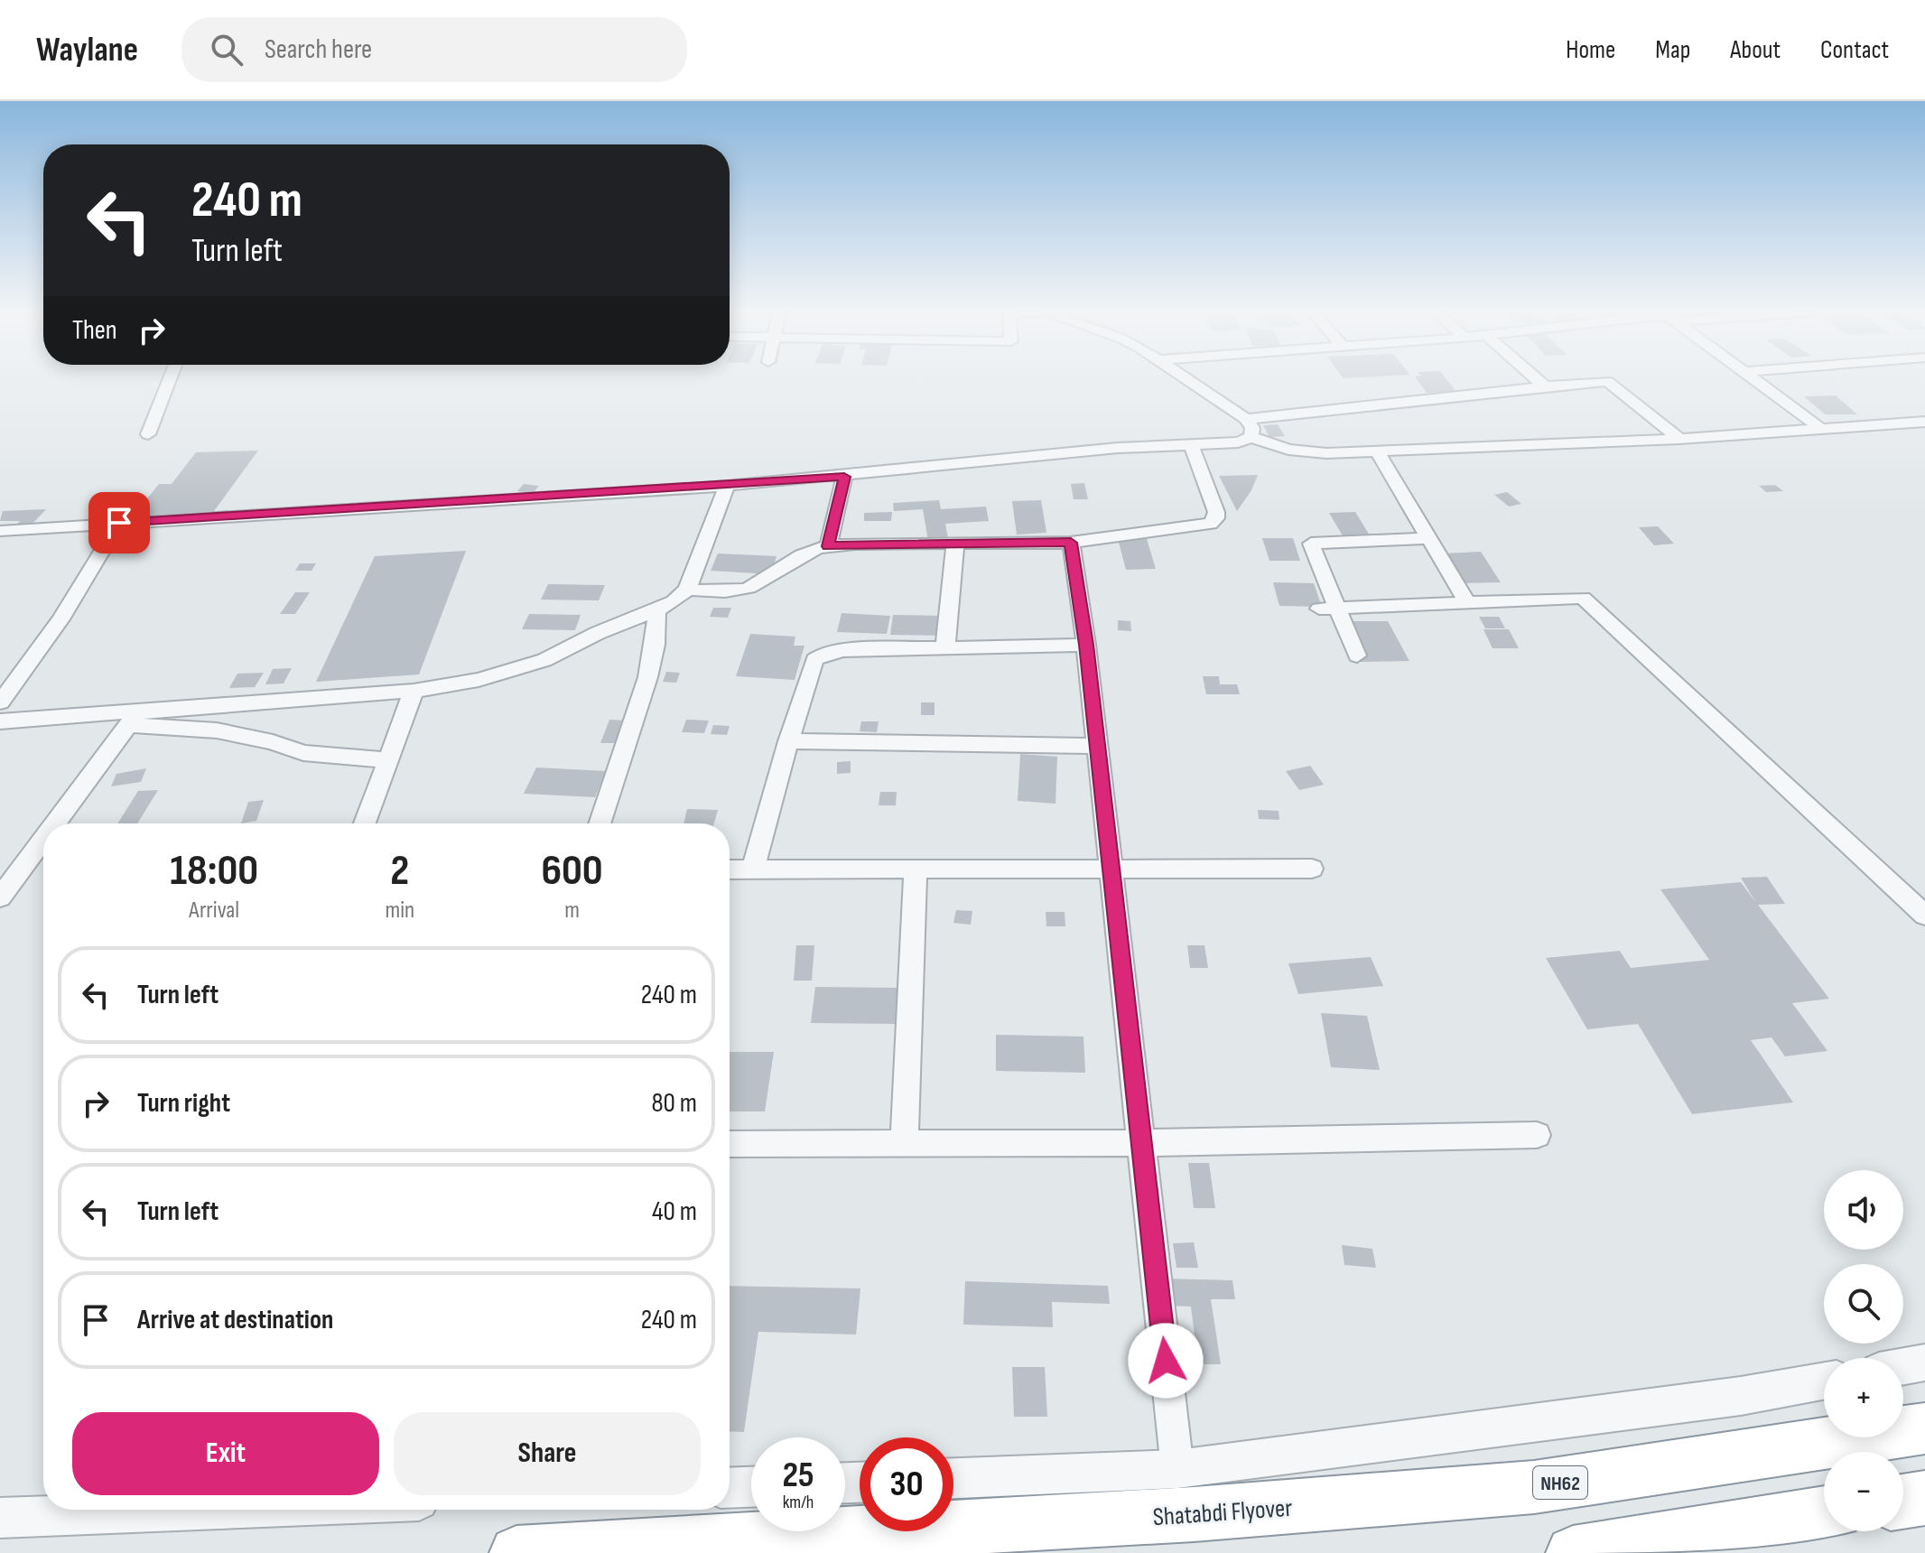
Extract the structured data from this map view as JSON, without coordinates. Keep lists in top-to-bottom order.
{
  "streets": {
    "highway": ["NH62", "Shatabdi Flyover"]
  },
  "page": {
    "header": "Waylane",
    "search": "Search here",
    "nav": [
      "Home",
      "Map",
      "About",
      "Contact"
    ],
    "turn": ["240 m", "Turn left"],
    "then": "Then",
    "eta": [
      "18:00",
      "Arrival",
      "2",
      "min",
      "600",
      "m"
    ],
    "list": [
      {
        "name": "Turn left",
        "value": "240 m"
      },
      {
        "name": "Turn right",
        "value": "80 m"
      },
      {
        "name": "Turn left",
        "value": "40 m"
      },
      {
        "name": "Arrive at destination",
        "value": "240 m"
      }
    ],
    "map_buttons": ["+", "−"],
    "buttons": ["Exit", "Share"],
    "speed": "25 km/h",
    "limit": "30"
  }
}
